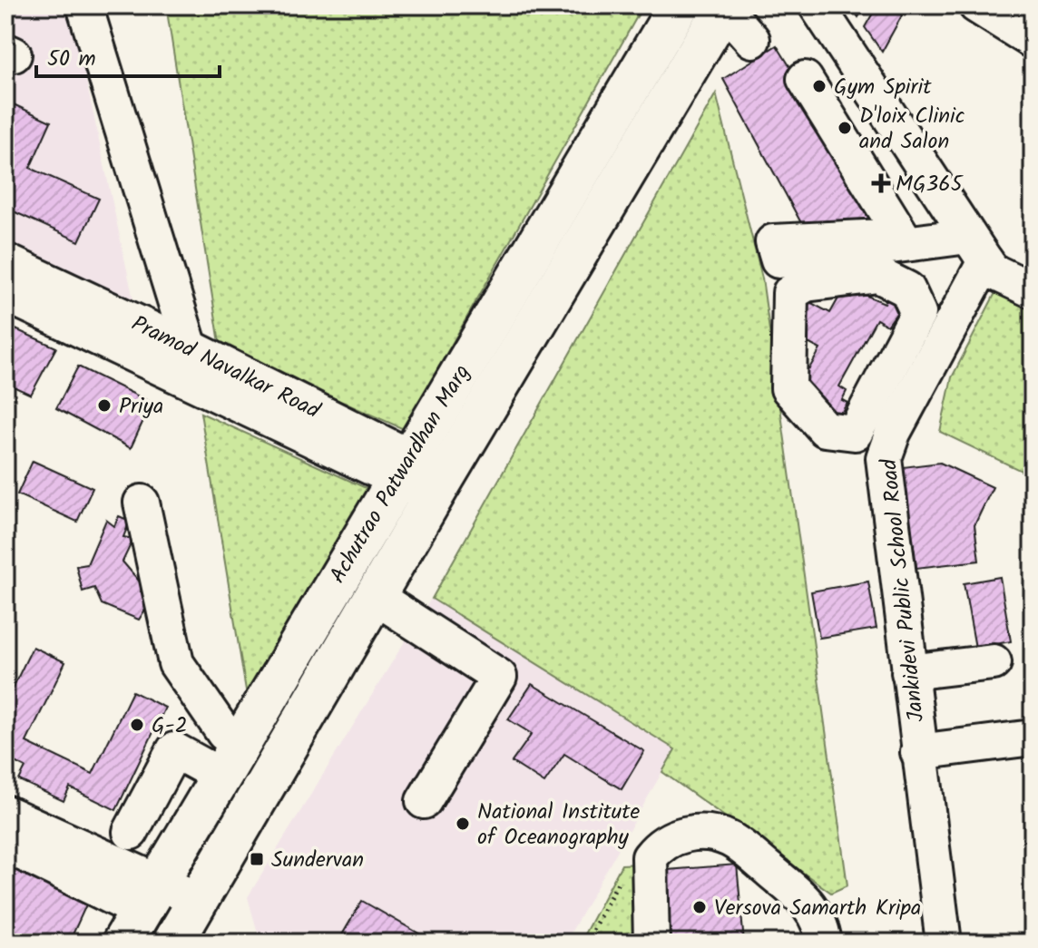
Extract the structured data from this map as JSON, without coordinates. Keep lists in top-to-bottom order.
{
  "streets": {
    "main road": ["Achutrao Patwardhan Marg"],
    "street": ["Pramod Navalkar Road", "Jankidevi Public School Road"]
  },
  "crossings": [
    ["Pramod Navalkar Road", "Achutrao Patwardhan Marg"]
  ],
  "places": {
    "other": [
      "Gym Spirit",
      "D'loix Clinic and Salon",
      "Priya",
      "G-2",
      "National Institute of Oceanography",
      "Versova Samarth Kripa"
    ],
    "health": ["MG365"],
    "transit": ["Sundervan"]
  },
  "scale_bar": "50 m"
}
